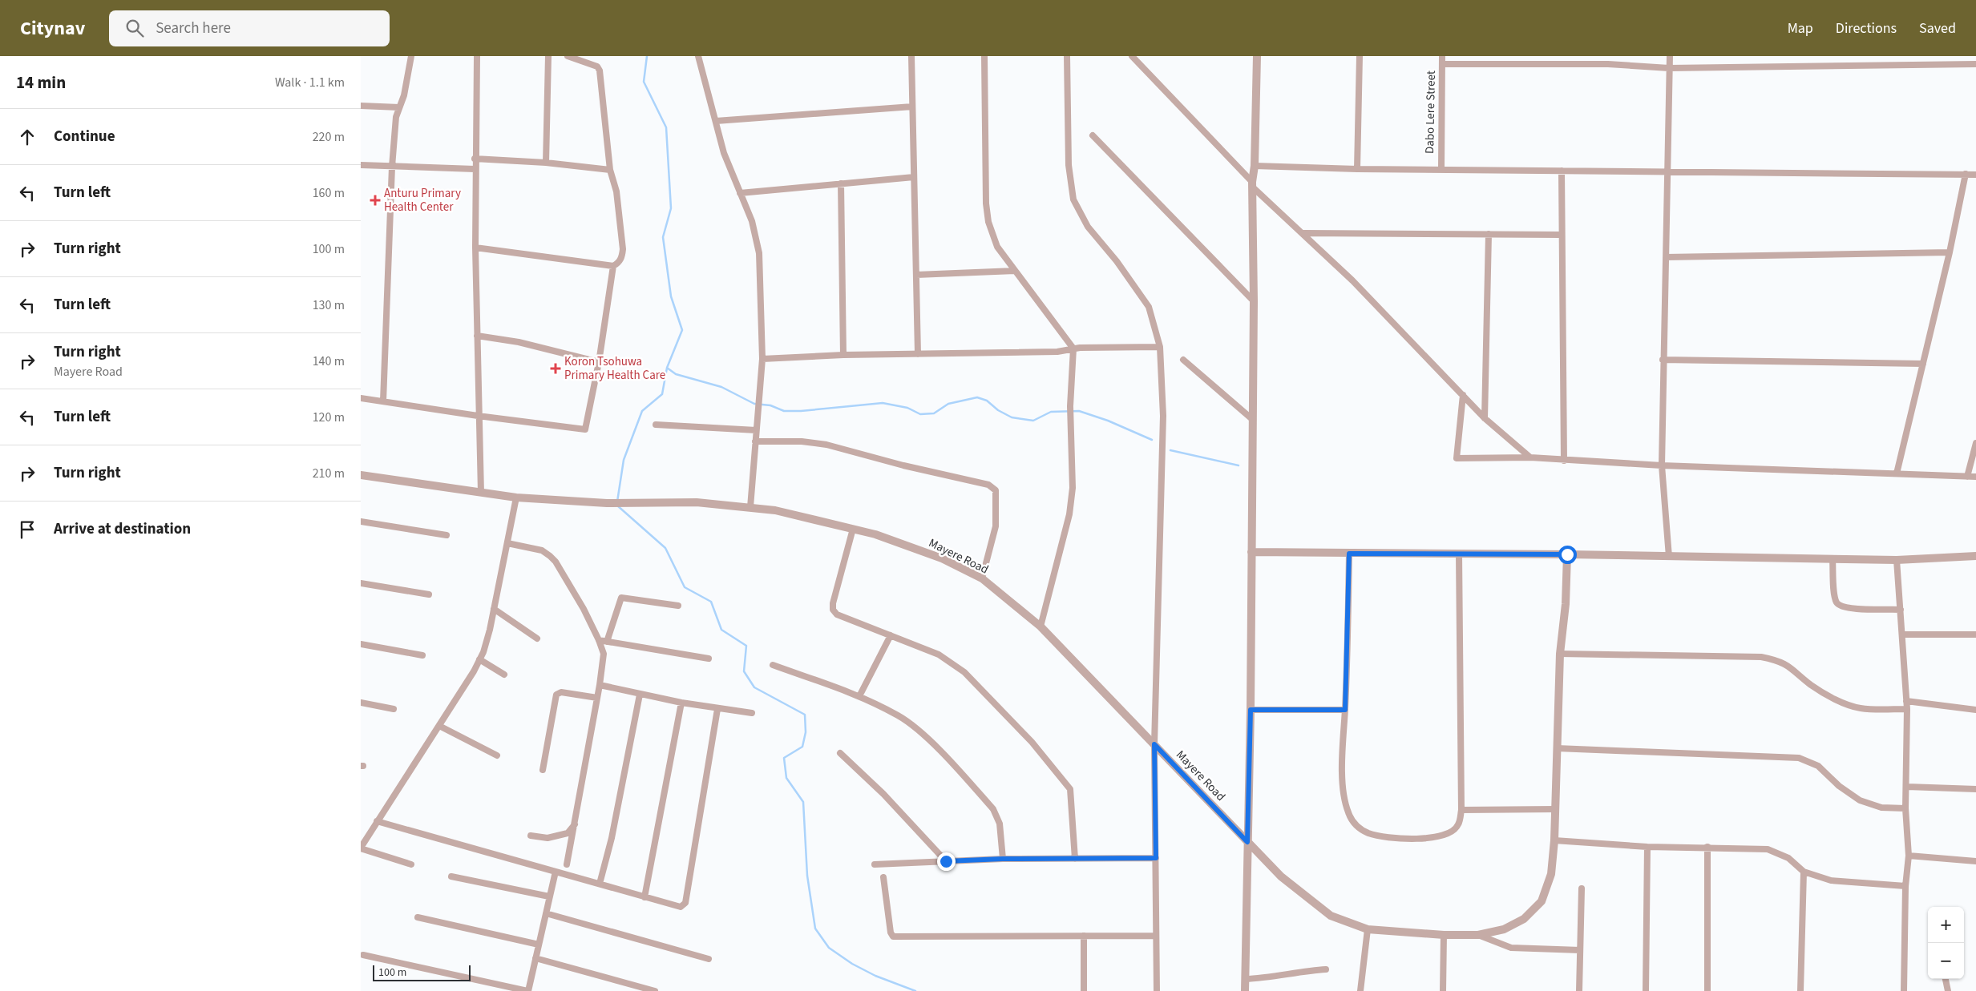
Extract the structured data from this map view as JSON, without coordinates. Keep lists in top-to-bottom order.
{
  "streets": {
    "street": ["Dabo Lere Street", "Mayere Road"]
  },
  "places": {
    "health": ["Anturu Primary Health Center", "Koron Tsohuwa Primary Health Care"]
  },
  "scale_bar": "100 m",
  "page": {
    "header": "Citynav",
    "search": "Search here",
    "nav": ["Map", "Directions", "Saved"],
    "heading": ["14 min", "Walk · 1.1 km"],
    "list": [
      ["Continue", "220 m"],
      ["Turn left", "160 m"],
      ["Turn right", "100 m"],
      ["Turn left", "130 m"],
      ["Turn right", "Mayere Road", "140 m"],
      ["Turn left", "120 m"],
      ["Turn right", "210 m"],
      "Arrive at destination"
    ],
    "map_buttons": ["+", "−"],
    "scale": "100 m"
  }
}
